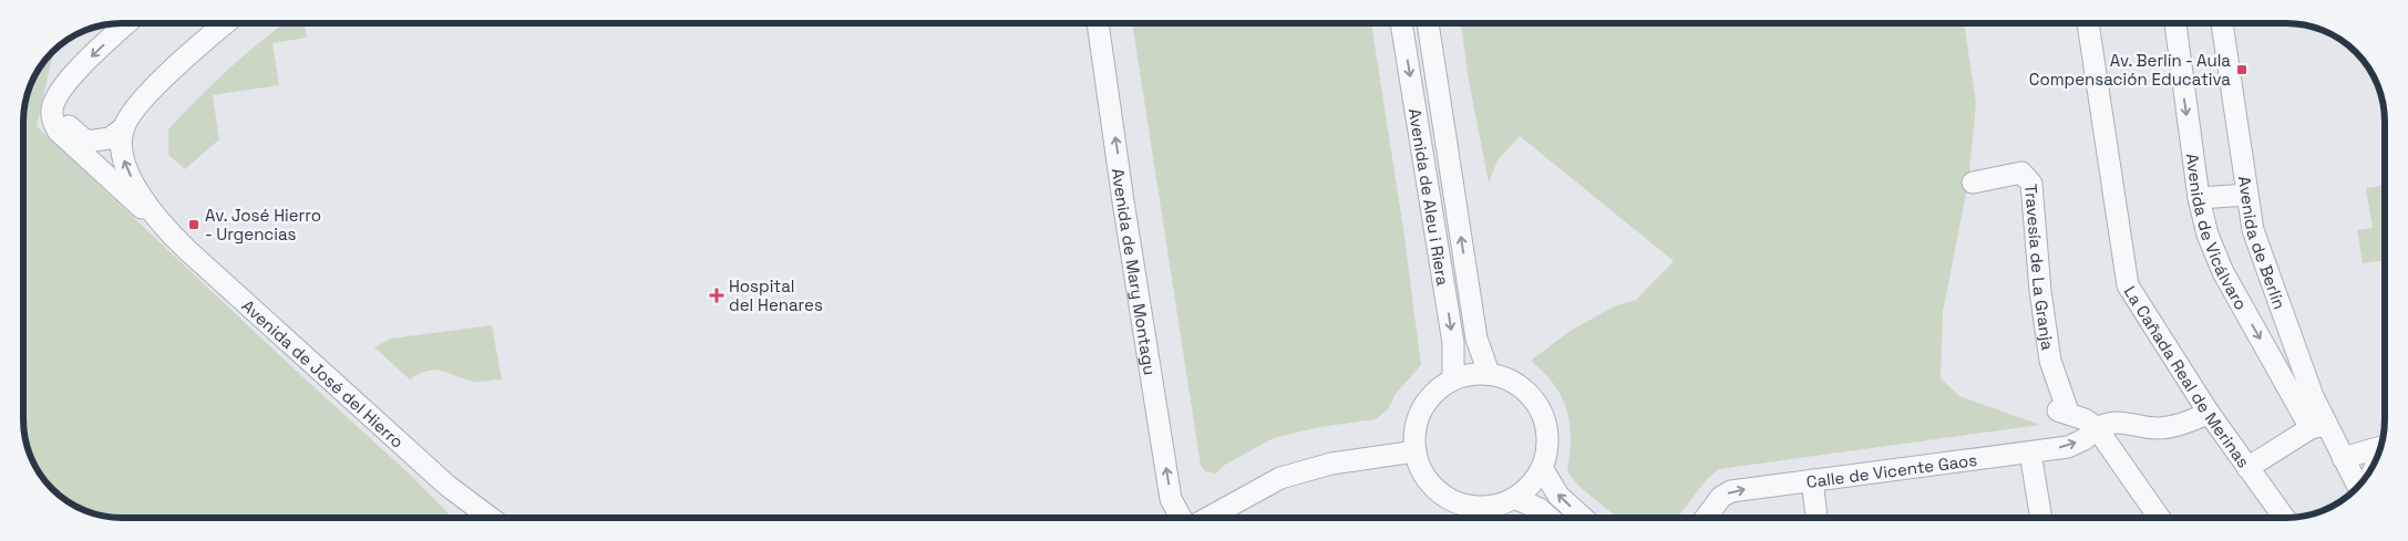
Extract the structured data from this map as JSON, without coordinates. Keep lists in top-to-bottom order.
{
  "streets": {
    "street": [
      "Avenida de Aleu i Riera",
      "Avenida de Vicálvaro",
      "Avenida de Berlín",
      "Travesía de La Granja",
      "Avenida de Mary Montagu",
      "Avenida de José del Hierro",
      "La Cañada Real de Merinas",
      "Calle de Vicente Gaos"
    ]
  },
  "crossings": [
    ["Avenida de Vicálvaro", "Avenida de Berlín"],
    ["Travesía de La Granja", "Calle de Vicente Gaos"]
  ],
  "one_way": ["Avenida de Vicálvaro", "Avenida de Mary Montagu", "Calle de Vicente Gaos"],
  "places": {
    "transit": ["Av. Berlín - Aula Compensación Educativa", "Av. José Hierro - Urgencias"],
    "health": ["Hospital del Henares"]
  }
}
